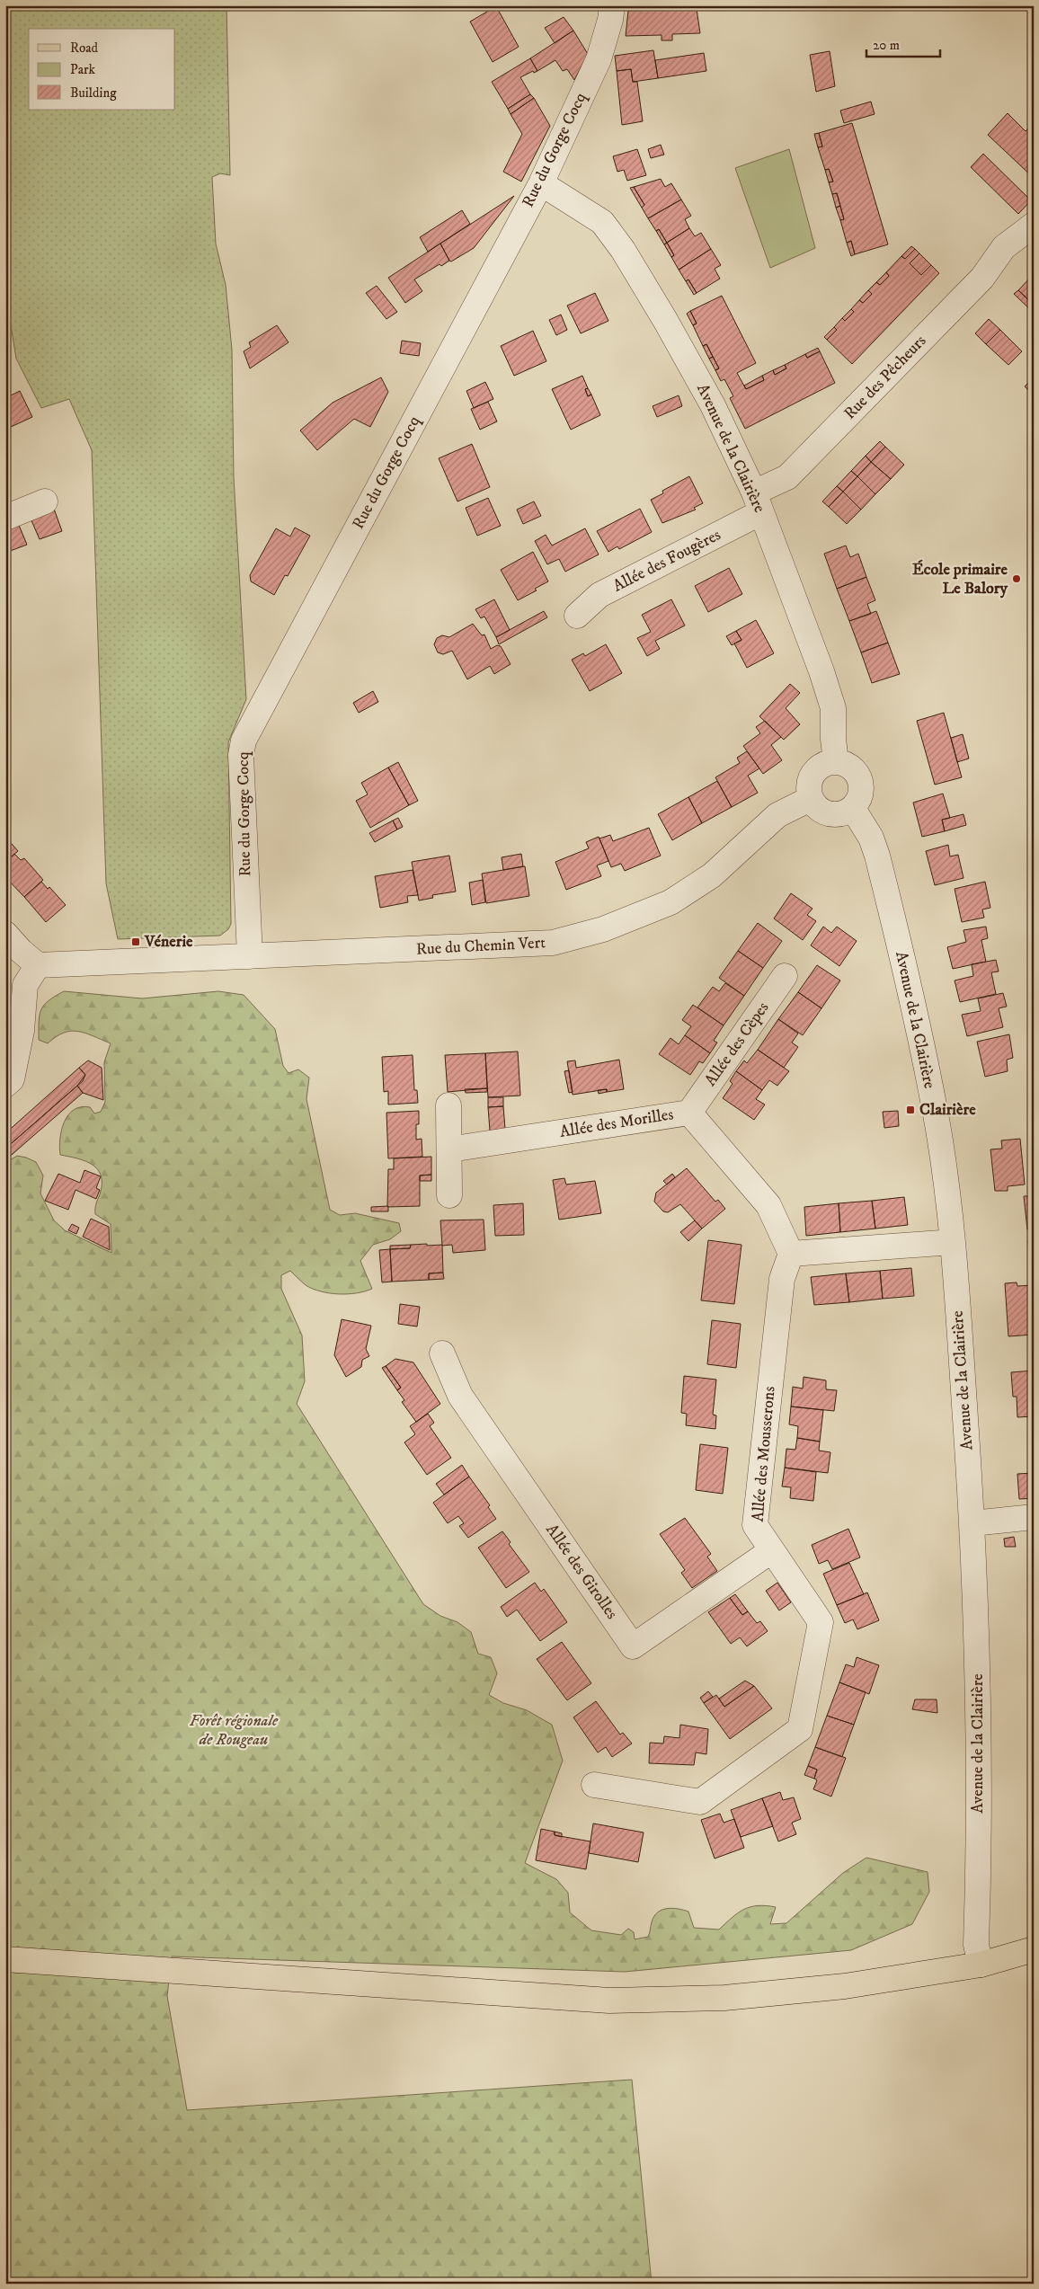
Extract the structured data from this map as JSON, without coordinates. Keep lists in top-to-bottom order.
{
  "streets": {
    "street": [
      "Rue du Gorge Cocq",
      "Rue des Pêcheurs",
      "Avenue de la Clairière",
      "Allée des Fougères",
      "Rue du Chemin Vert",
      "Allée des Cèpes",
      "Allée des Morilles",
      "Allée des Mousserons",
      "Allée des Girolles"
    ]
  },
  "crossings": [
    ["Rue du Gorge Cocq", "Avenue de la Clairière"],
    ["Rue du Gorge Cocq", "Rue du Chemin Vert"],
    ["Rue des Pêcheurs", "Avenue de la Clairière"],
    ["Rue des Pêcheurs", "Allée des Fougères"],
    ["Avenue de la Clairière", "Allée des Fougères"],
    ["Avenue de la Clairière", "Rue du Chemin Vert"],
    ["Allée des Cèpes", "Allée des Morilles"],
    ["Allée des Morilles", "Allée des Mousserons"],
    ["Allée des Mousserons", "Allée des Girolles"]
  ],
  "parks": ["Forêt régionale de Rougeau"],
  "places": {
    "other": ["École primaire Le Balory"],
    "transit": ["Vénerie", "Clairière"]
  },
  "legend": ["Road", "Park", "Building"],
  "scale_bar": "20 m"
}
